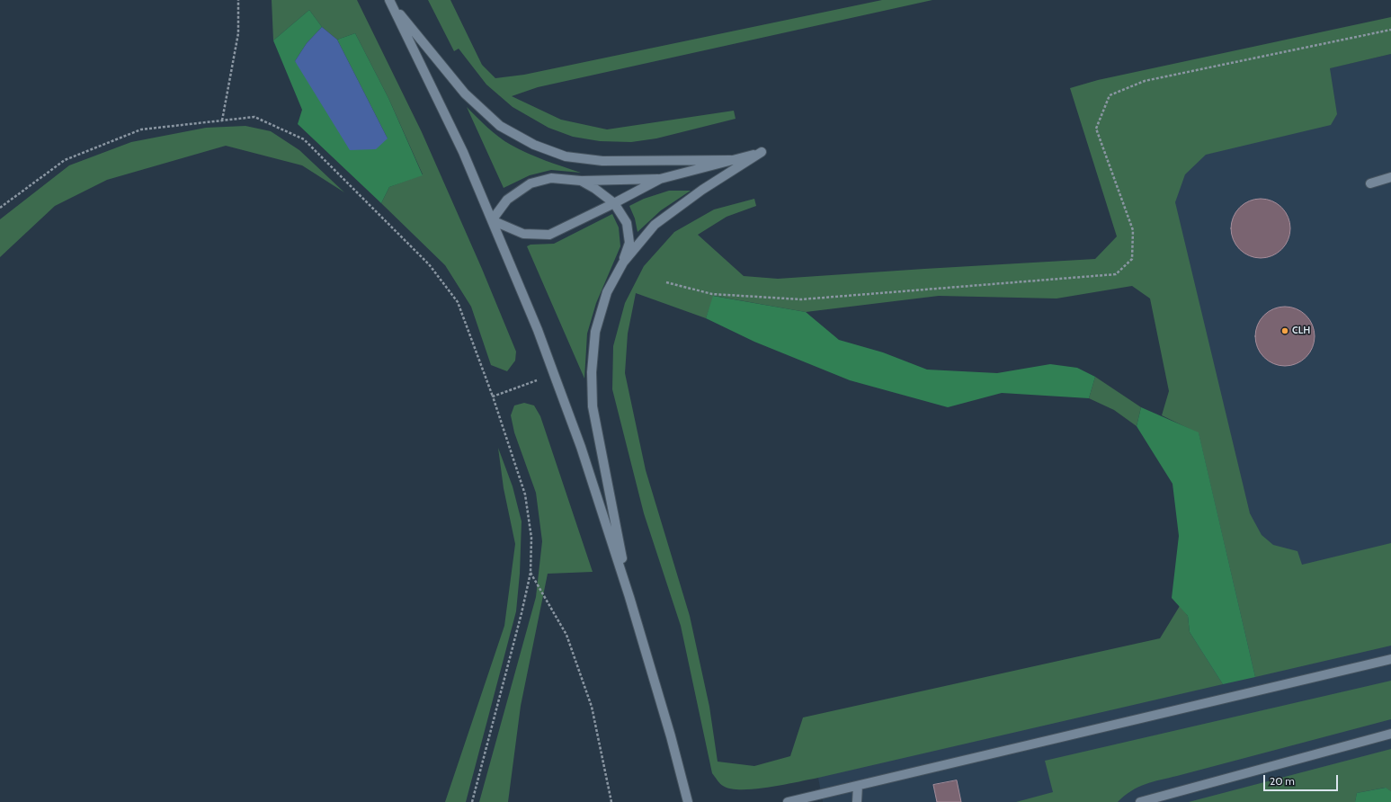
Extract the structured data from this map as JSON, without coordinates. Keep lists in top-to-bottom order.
{
  "places": ["CLH"],
  "scale_bar": "20 m"
}
